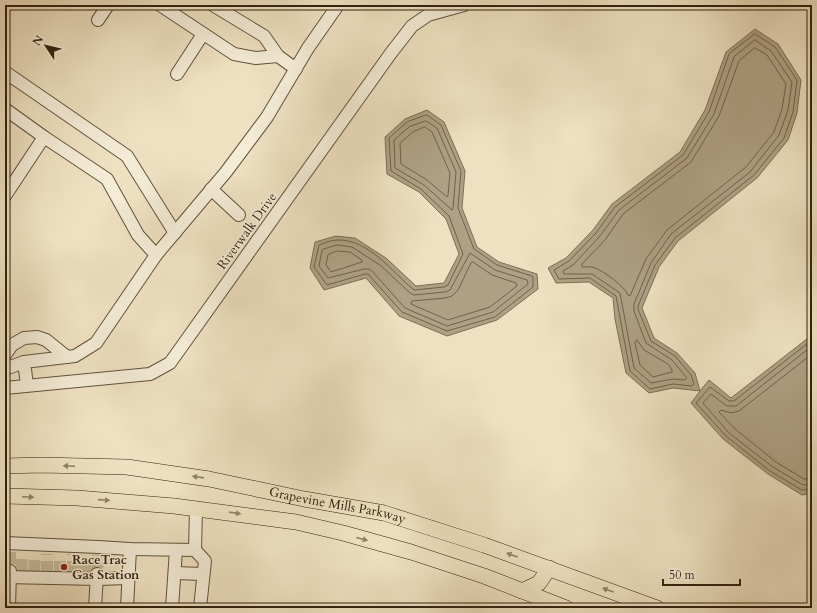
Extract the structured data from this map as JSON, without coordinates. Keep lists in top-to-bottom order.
{
  "streets": {
    "main road": ["Grapevine Mills Parkway"],
    "lane": ["Riverwalk Drive"]
  },
  "places": ["RaceTrac Gas Station"],
  "scale_bar": "50 m",
  "north": "top left"
}
